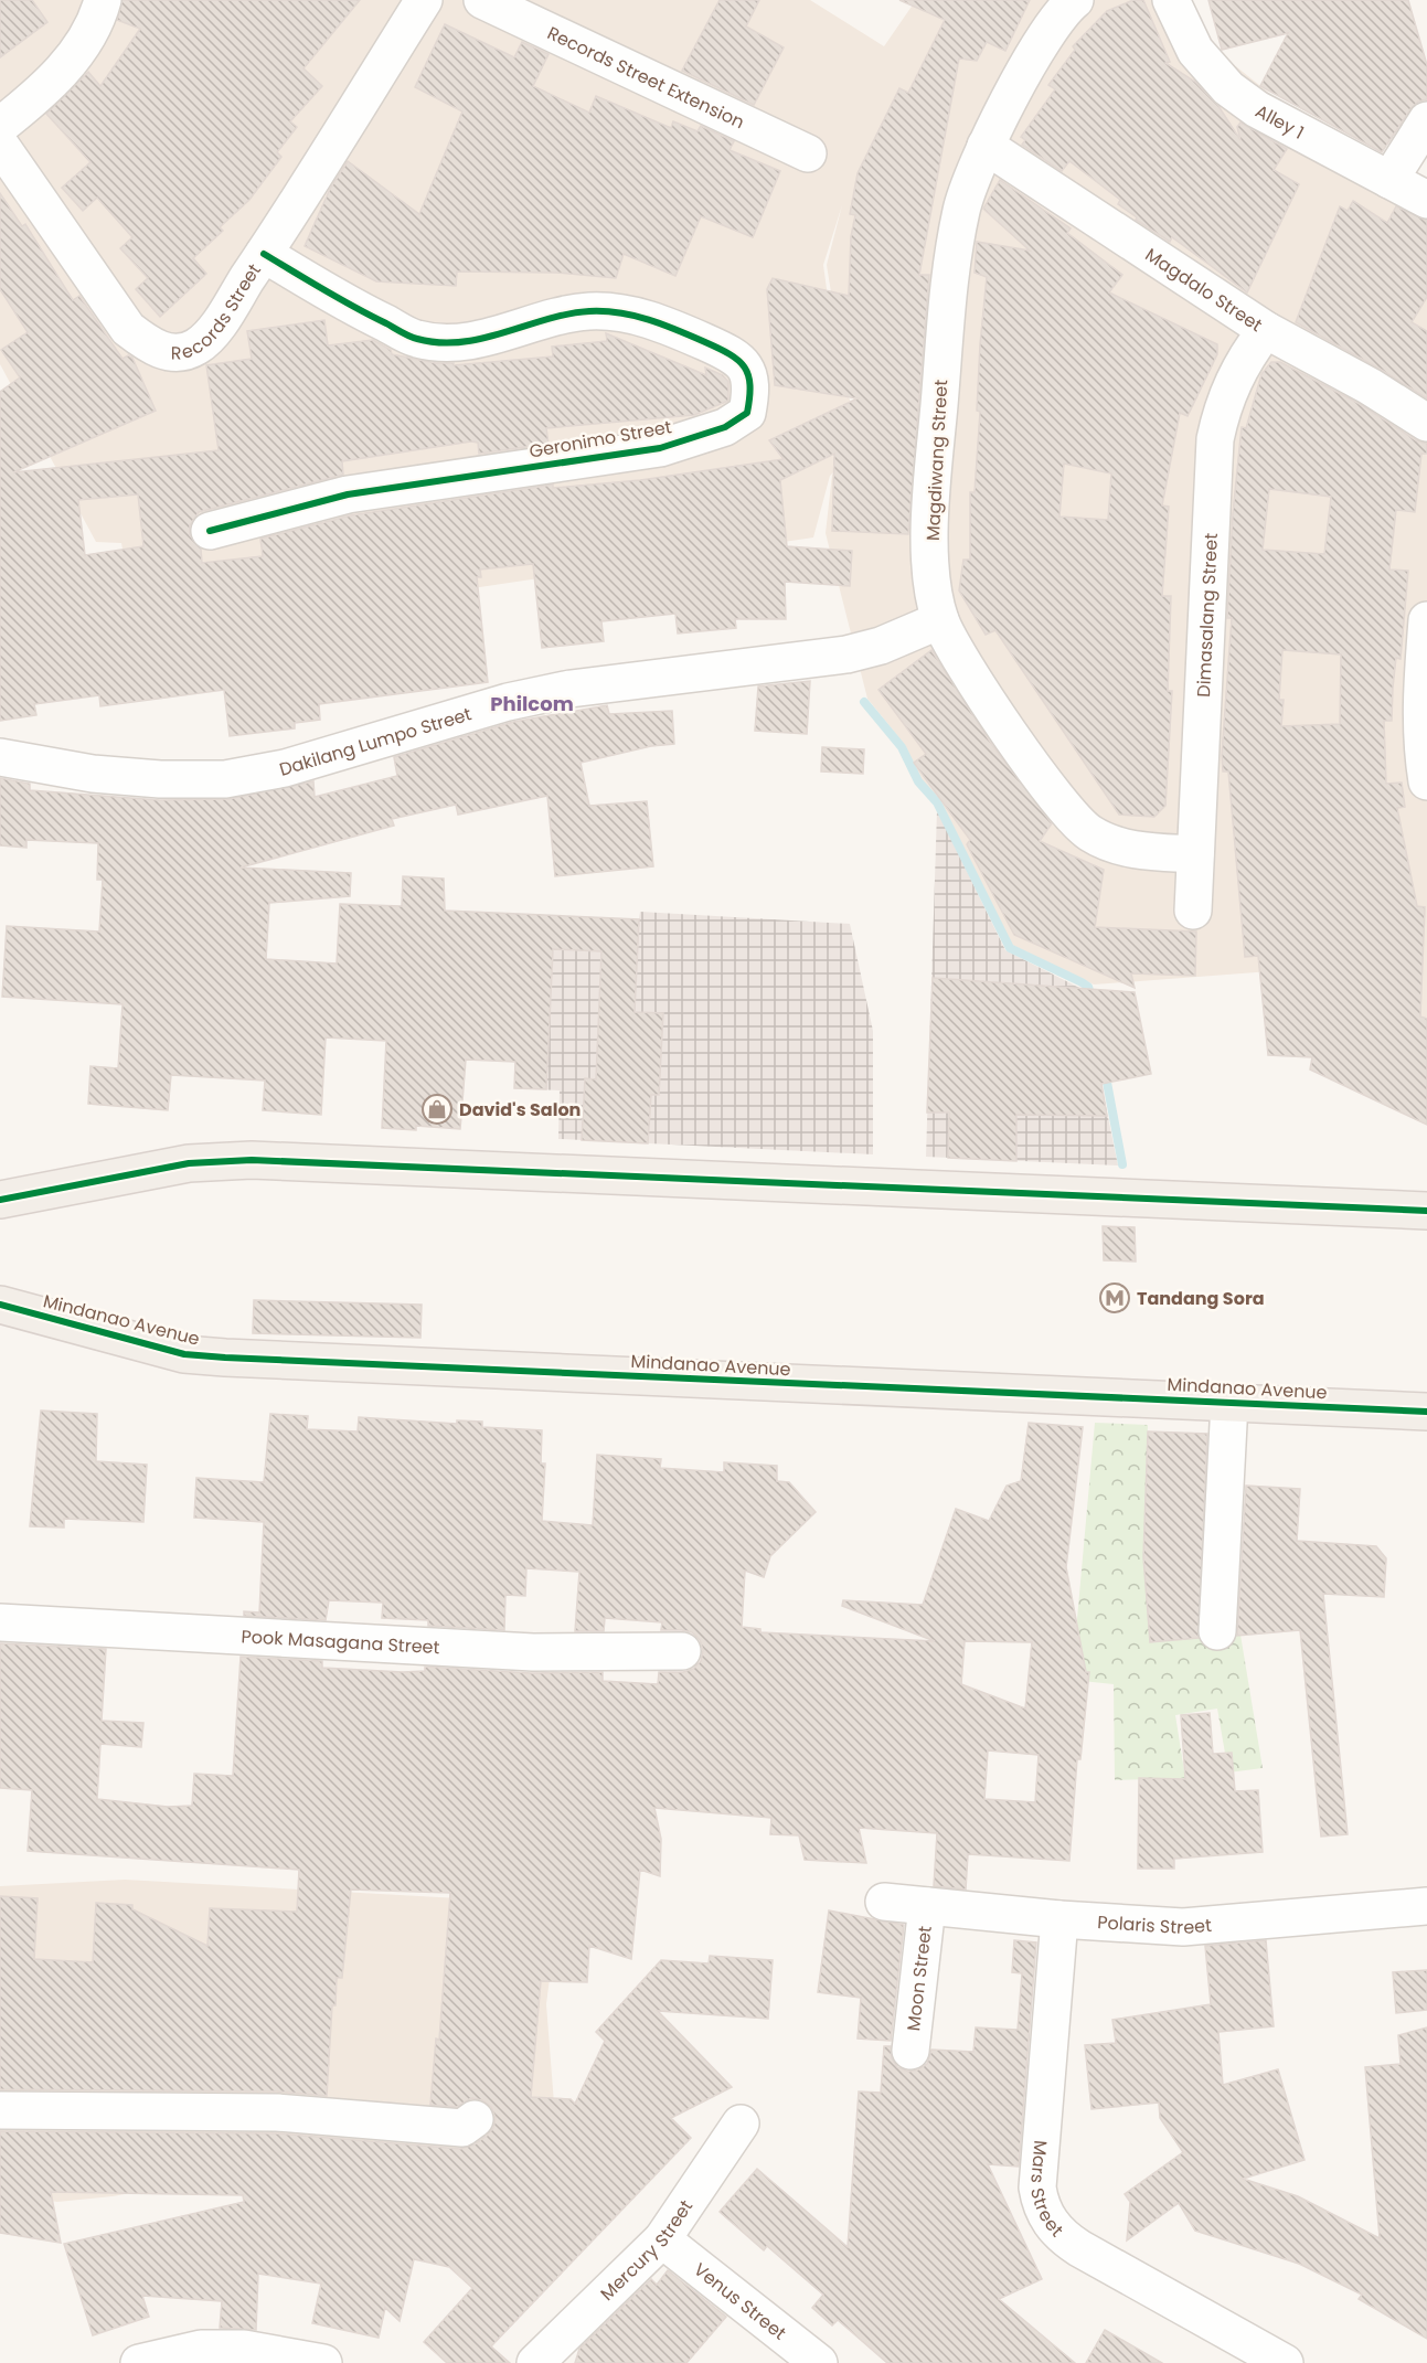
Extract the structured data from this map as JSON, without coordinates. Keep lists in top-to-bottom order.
{
  "streets": {
    "main road": ["Mindanao Avenue"],
    "street": [
      "Records Street Extension",
      "Alley 1",
      "Magdalo Street",
      "Records Street",
      "Geronimo Street",
      "Magdiwang Street",
      "Dimasalang Street",
      "Dakilang Lumpo Street",
      "Pook Masagana Street",
      "Polaris Street",
      "Moon Street",
      "Mars Street",
      "Mercury Street",
      "Venus Street"
    ]
  },
  "crossings": [
    ["Magdalo Street", "Magdiwang Street"],
    ["Magdalo Street", "Dimasalang Street"],
    ["Records Street", "Geronimo Street"],
    ["Magdiwang Street", "Dimasalang Street"],
    ["Magdiwang Street", "Dakilang Lumpo Street"],
    ["Polaris Street", "Moon Street"],
    ["Polaris Street", "Mars Street"],
    ["Mercury Street", "Venus Street"]
  ],
  "districts": ["Philcom"],
  "places": {
    "shop": ["David's Salon"],
    "metro station": ["Tandang Sora"]
  }
}
